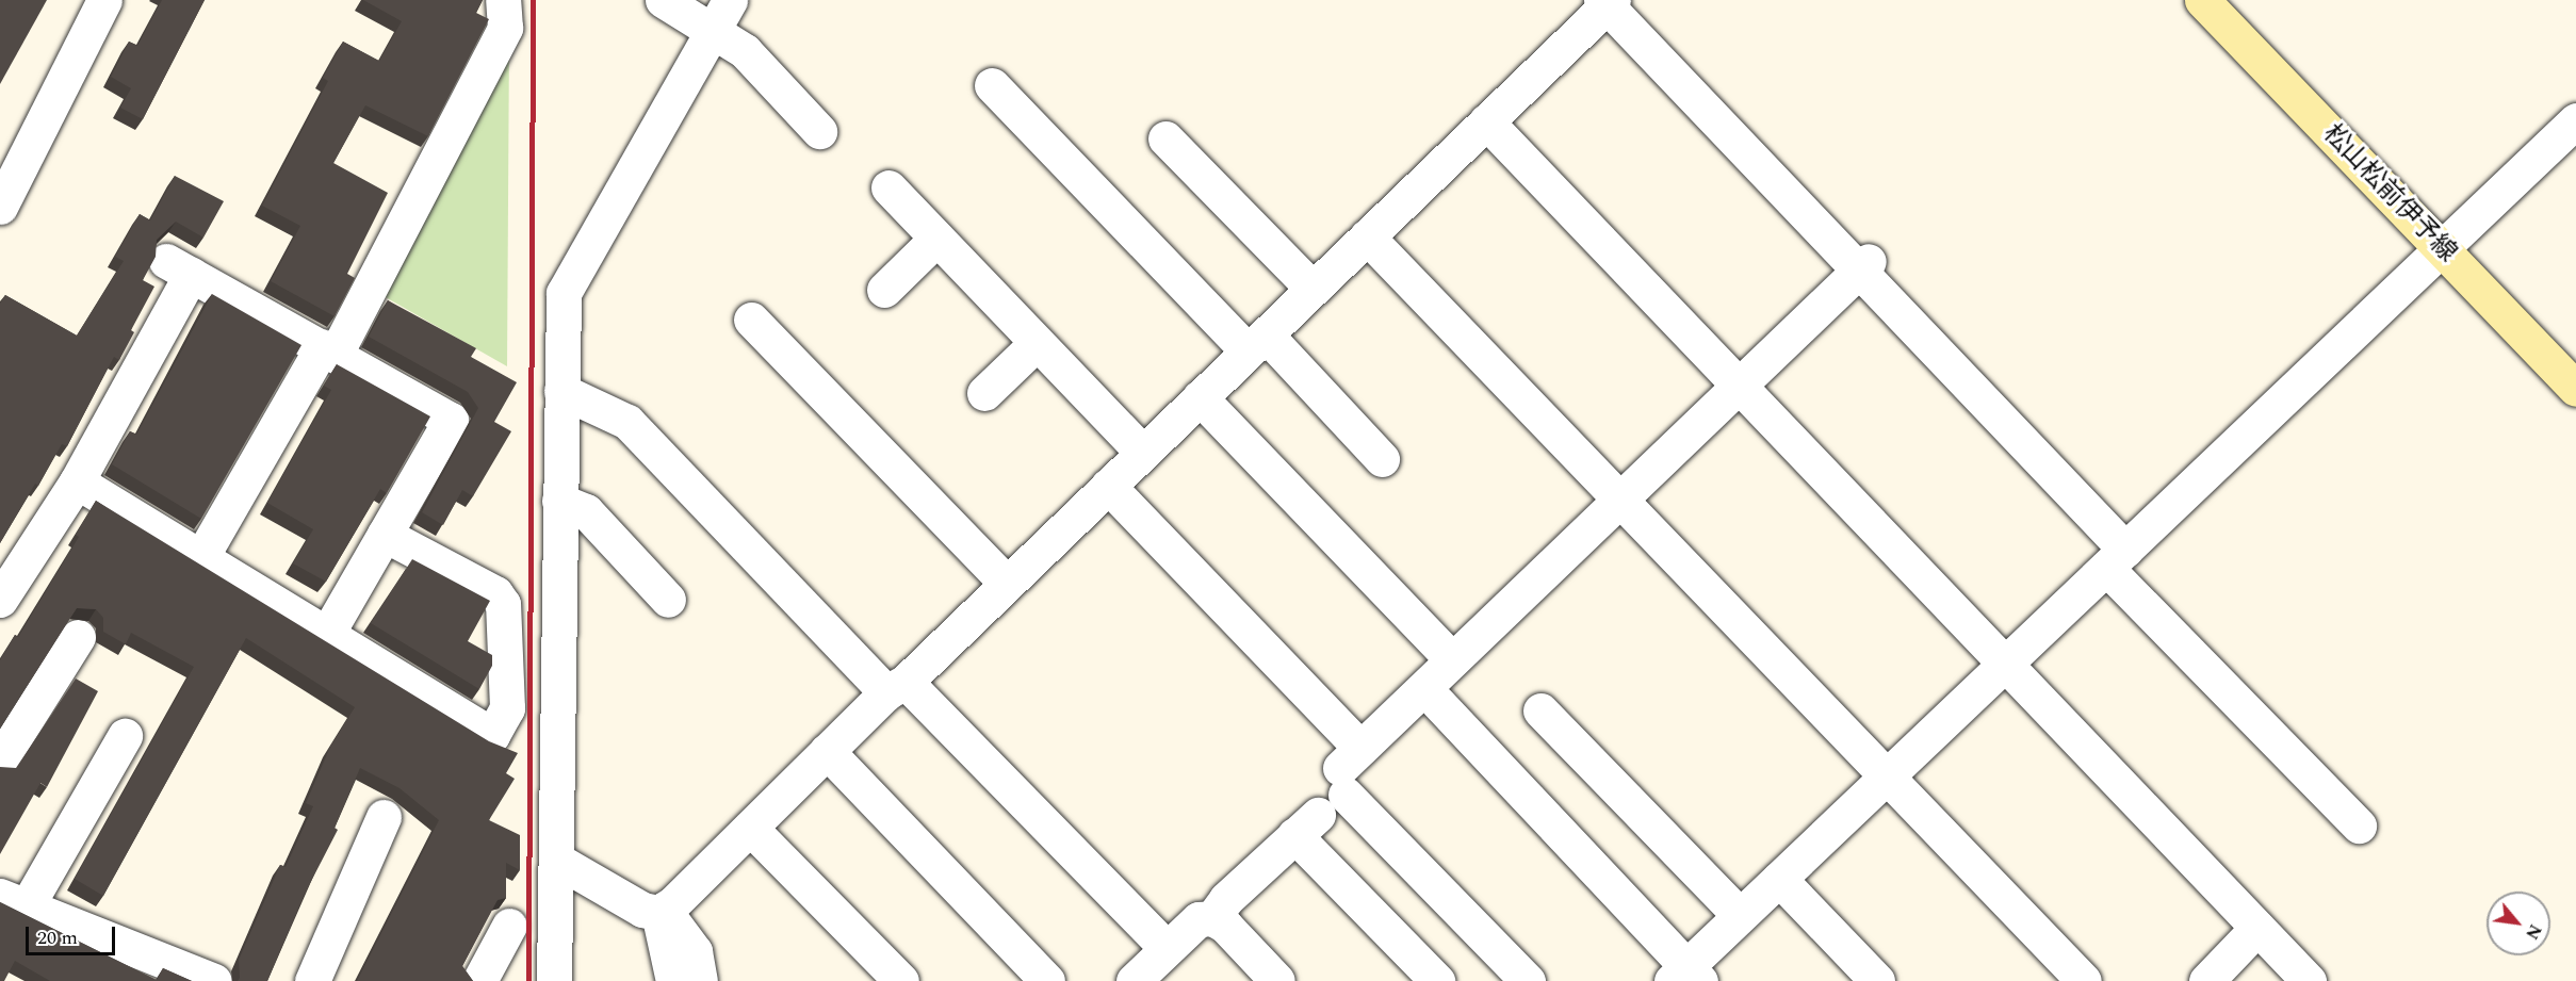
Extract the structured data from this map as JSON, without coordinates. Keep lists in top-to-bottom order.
{
  "streets": {
    "main road": ["松山松前伊予線"]
  },
  "scale_bar": "20 m",
  "north": "bottom right"
}
